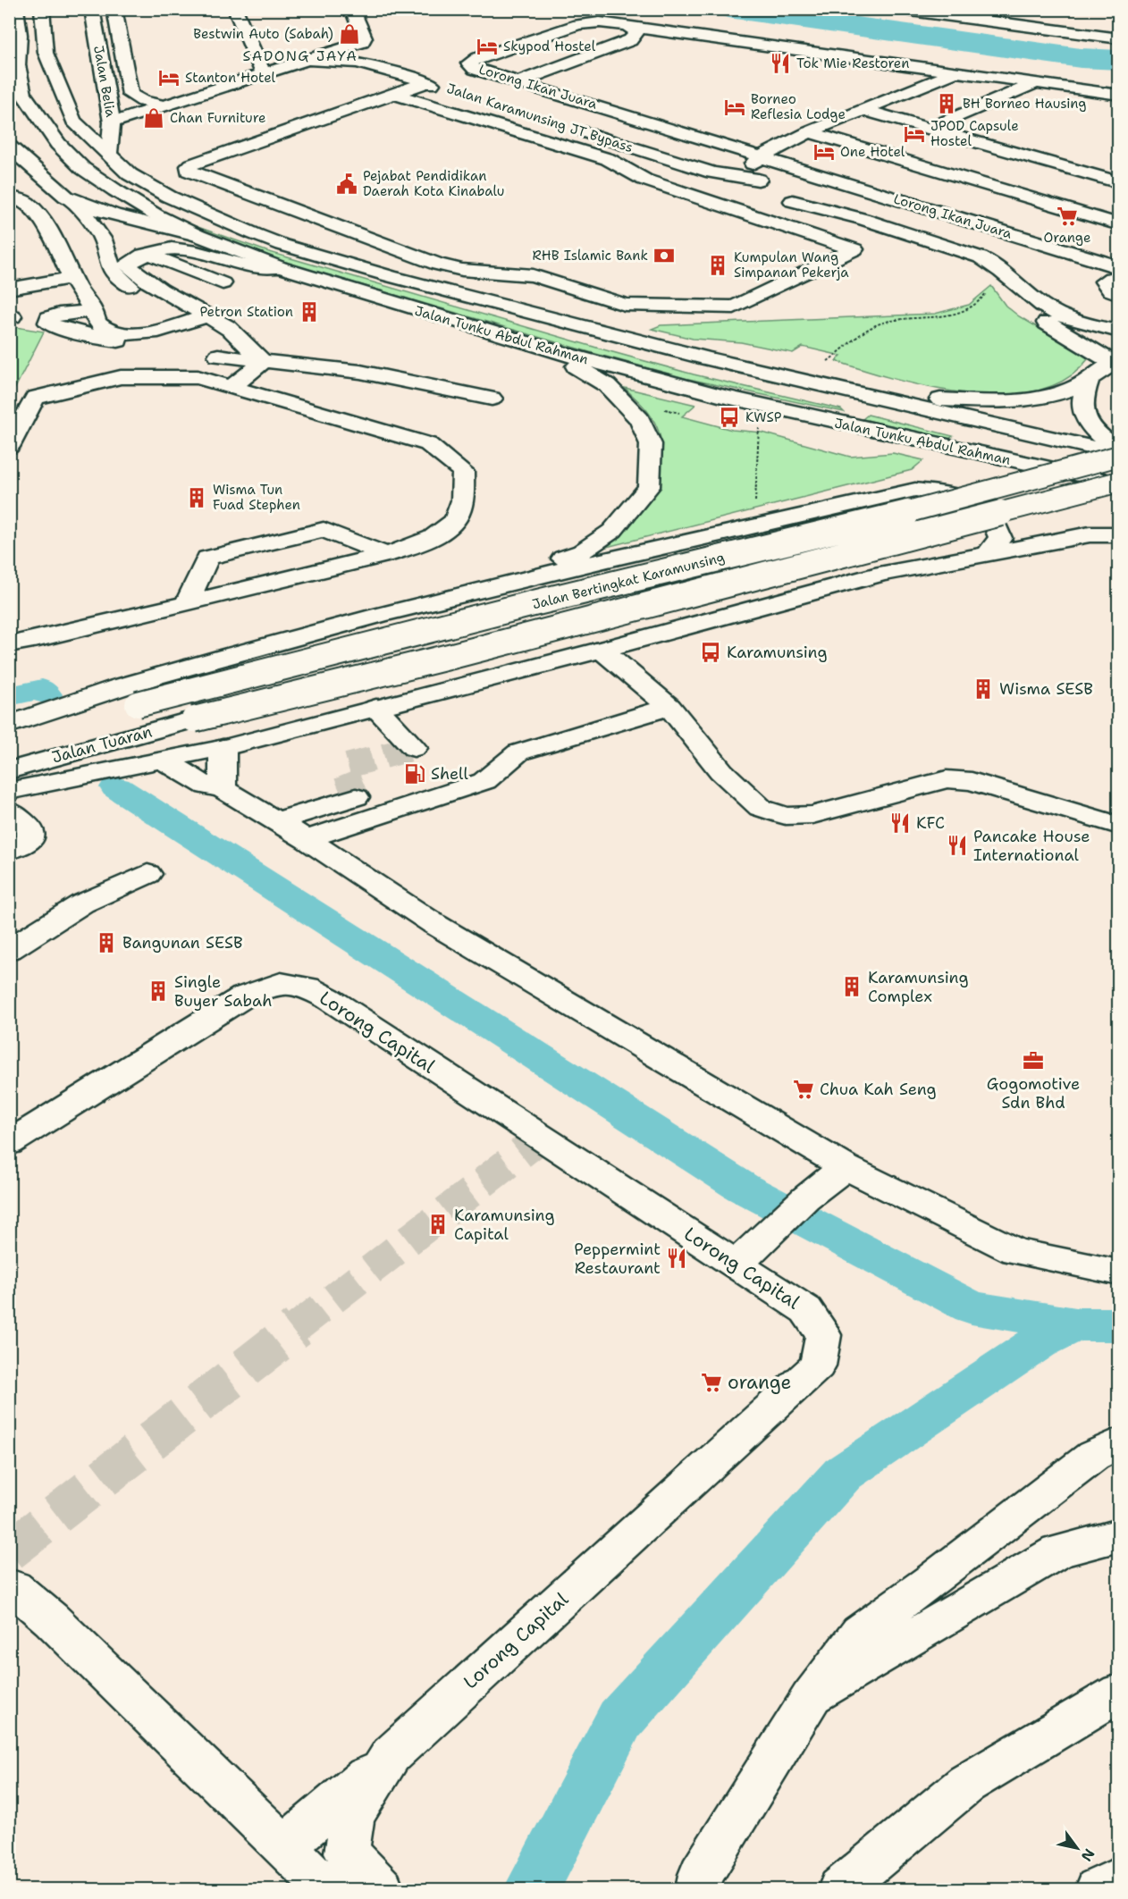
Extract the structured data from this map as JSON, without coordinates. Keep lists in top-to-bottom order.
{
  "streets": {
    "main road": [
      "Jalan Belia",
      "Lorong Ikan Juara",
      "Jalan Karamunsing JT Bypass",
      "Jalan Tunku Abdul Rahman",
      "Jalan Bertingkat Karamunsing",
      "Jalan Tuaran",
      "Lorong Capital"
    ]
  },
  "crossings": [
    ["Jalan Belia", "Jalan Tunku Abdul Rahman"],
    ["Jalan Tunku Abdul Rahman", "Jalan Bertingkat Karamunsing"],
    ["Jalan Bertingkat Karamunsing", "Jalan Tuaran"]
  ],
  "districts": ["SADONG JAYA"],
  "places": {
    "shop": ["Bestwin Auto (Sabah)", "Chan Furniture"],
    "hotel": [
      "Skypod Hostel",
      "Stanton Hotel",
      "Borneo Reflesia Lodge",
      "JPOD Capsule Hostel",
      "One Hotel"
    ],
    "restaurant": [
      "Tok Mie Restoren",
      "KFC",
      "Pancake House International",
      "Peppermint Restaurant"
    ],
    "building": [
      "BH Borneo Hausing",
      "Kumpulan Wang Simpanan Pekerja",
      "Petron Station",
      "Wisma Tun Fuad Stephen",
      "Wisma SESB",
      "Bangunan SESB",
      "Karamunsing Complex",
      "Single Buyer Sabah",
      "Karamunsing Capital"
    ],
    "public building": ["Pejabat Pendidikan Daerah Kota Kinabalu"],
    "supermarket": ["Orange", "Chua Kah Seng", "orange"],
    "bank": ["RHB Islamic Bank"],
    "bus stop": ["KWSP", "Karamunsing"],
    "fuel station": ["Shell"],
    "office": ["Gogomotive Sdn Bhd"]
  },
  "north": "bottom right"
}
